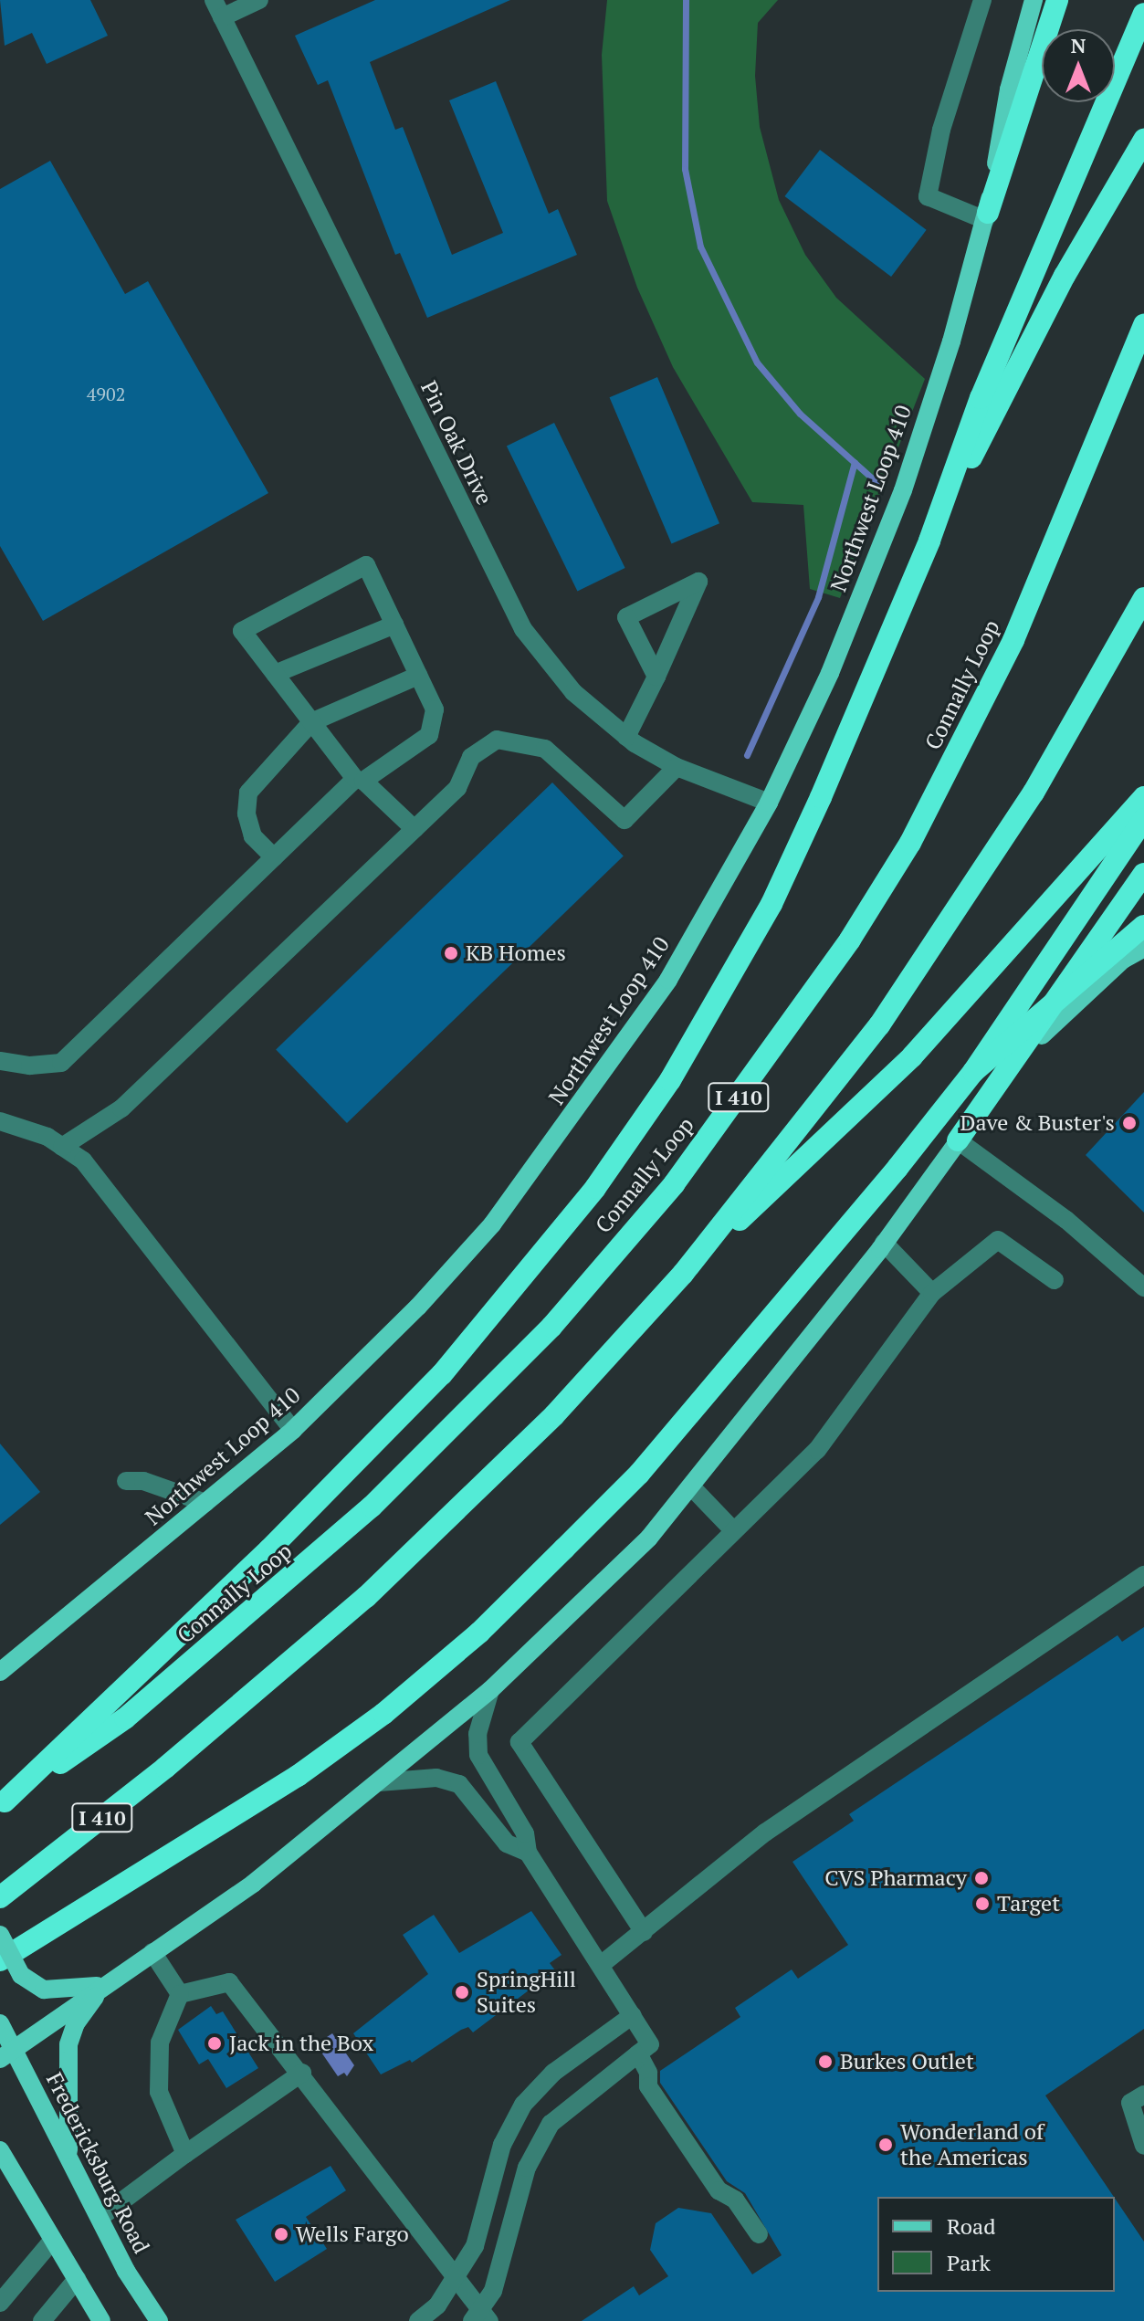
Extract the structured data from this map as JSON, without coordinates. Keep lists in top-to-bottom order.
{
  "streets": {
    "highway": ["Connally Loop", "I 410"],
    "main road": ["Northwest Loop 410", "Fredericksburg Road"],
    "street": ["Pin Oak Drive"]
  },
  "crossings": [
    ["Pin Oak Drive", "Northwest Loop 410"]
  ],
  "places": [
    "KB Homes",
    "Dave & Buster's",
    "CVS Pharmacy",
    "Target",
    "SpringHill Suites",
    "Jack in the Box",
    "Burkes Outlet",
    "Wonderland of the Americas",
    "Wells Fargo"
  ],
  "house_numbers": ["4902"],
  "legend": ["Road", "Park"],
  "north": "top"
}
